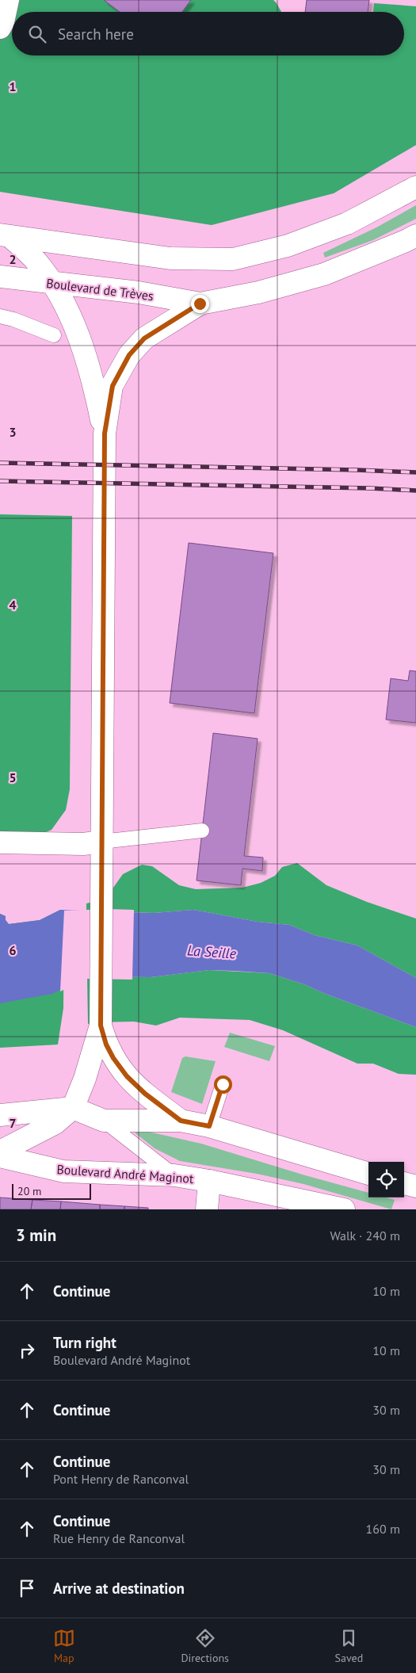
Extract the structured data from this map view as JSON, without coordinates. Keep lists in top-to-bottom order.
{
  "streets": {
    "main road": ["Boulevard de Trèves", "Boulevard André Maginot"]
  },
  "water": ["La Seille"],
  "scale_bar": "20 m",
  "page": {
    "search": "Search here",
    "scale": "20 m",
    "heading": ["3 min", "Walk · 240 m"],
    "list": [
      ["Continue", "10 m"],
      ["Turn right", "Boulevard André Maginot", "10 m"],
      ["Continue", "30 m"],
      ["Continue", "Pont Henry de Ranconval", "30 m"],
      ["Continue", "Rue Henry de Ranconval", "160 m"],
      "Arrive at destination"
    ],
    "nav": ["Map", "Directions", "Saved"]
  },
  "grid": {
    "rows": [
      "1",
      "2",
      "3",
      "4",
      "5",
      "6",
      "7"
    ]
  }
}
